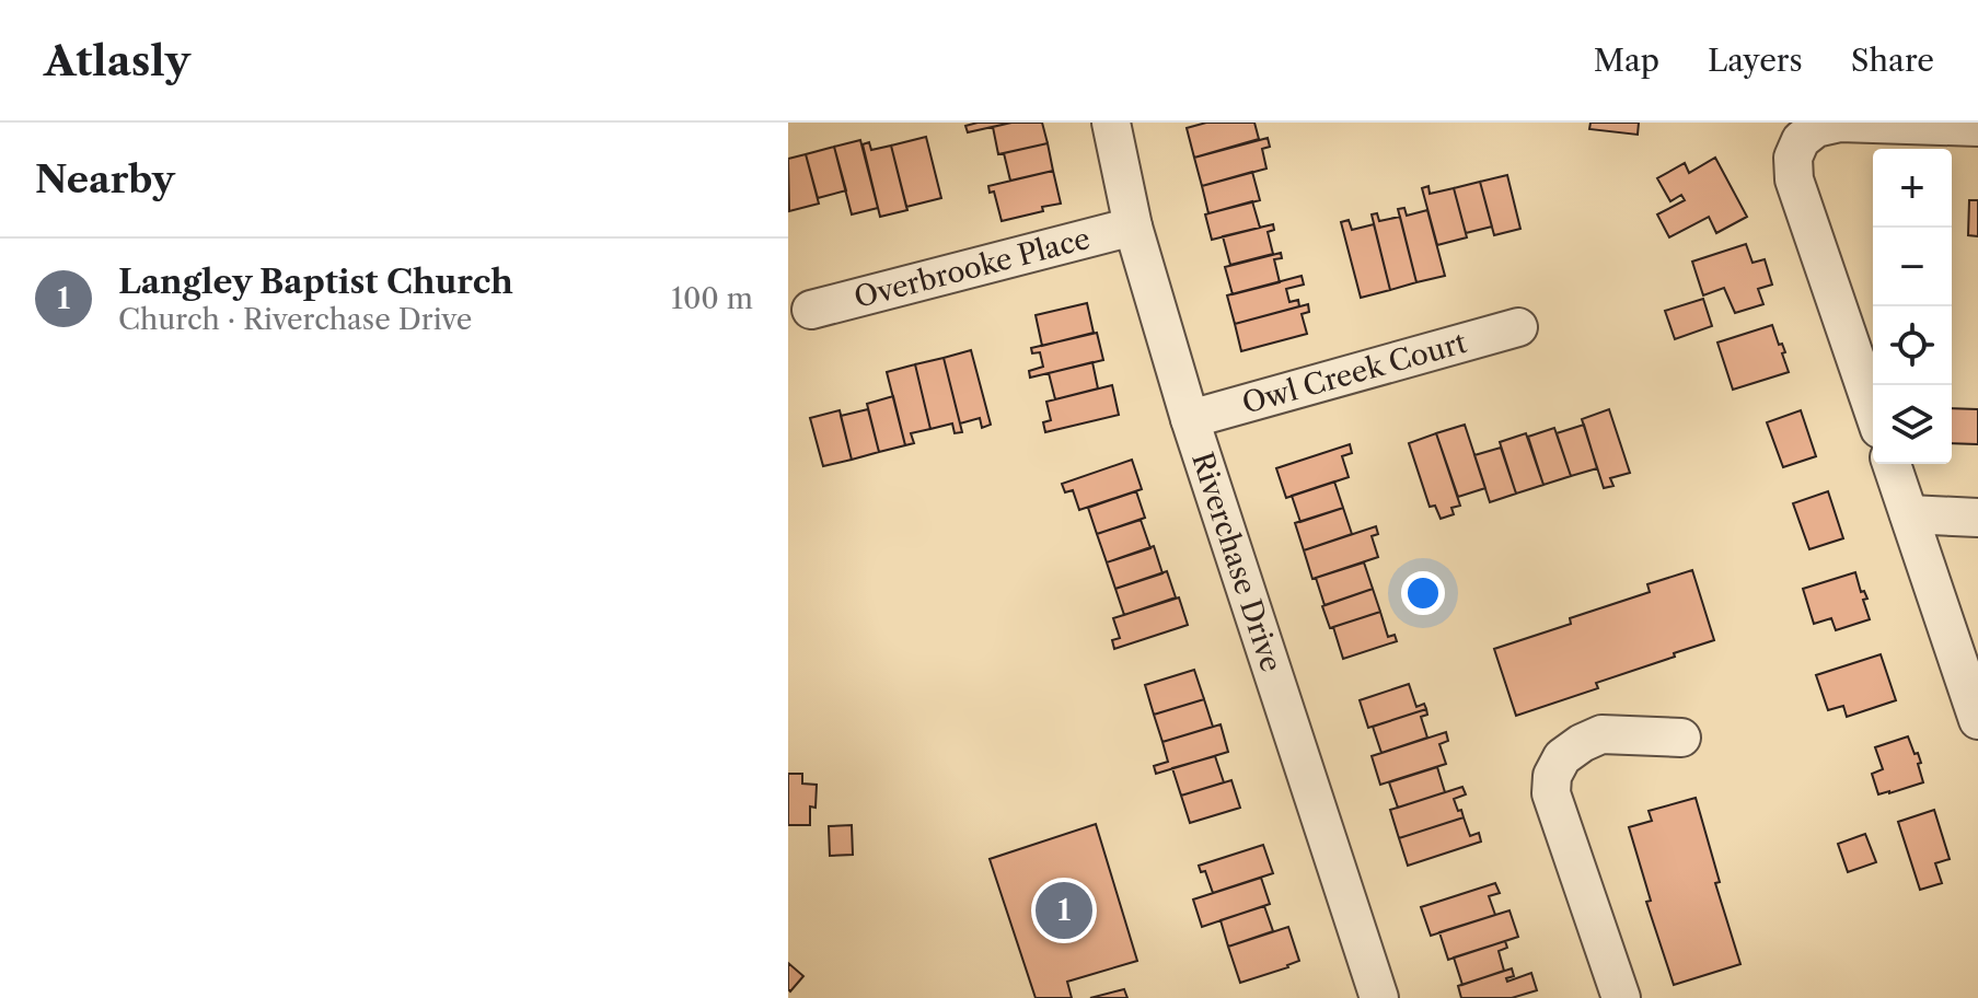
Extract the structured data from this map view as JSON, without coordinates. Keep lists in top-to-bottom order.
{
  "streets": {
    "street": ["Overbrooke Place", "Owl Creek Court", "Riverchase Drive"]
  },
  "crossings": [
    ["Overbrooke Place", "Riverchase Drive"],
    ["Owl Creek Court", "Riverchase Drive"]
  ],
  "page": {
    "header": "Atlasly",
    "nav": ["Map", "Layers", "Share"],
    "heading": "Nearby",
    "map_buttons": ["+", "−"],
    "list": [
      {
        "mark": "1",
        "name": "Langley Baptist Church",
        "note": "Church · Riverchase Drive",
        "value": "100 m"
      }
    ],
    "pins": "1"
  }
}
